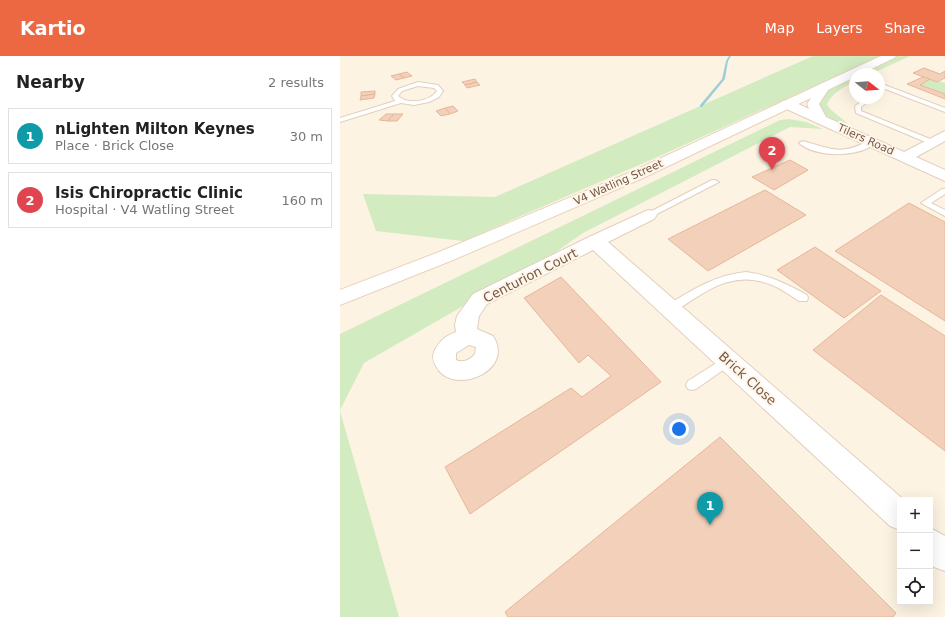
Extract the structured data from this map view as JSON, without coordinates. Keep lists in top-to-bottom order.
{
  "streets": {
    "street": [
      "Tilers Road",
      "V4 Watling Street",
      "Centurion Court",
      "Brick Close"
    ]
  },
  "crossings": [
    ["Tilers Road", "V4 Watling Street"],
    ["Centurion Court", "Brick Close"]
  ],
  "north": "right",
  "page": {
    "header": "Kartio",
    "nav": ["Map", "Layers", "Share"],
    "heading": ["Nearby", "2 results"],
    "list": [
      {
        "mark": "1",
        "name": "nLighten Milton Keynes",
        "note": "Place · Brick Close",
        "value": "30 m"
      },
      {
        "mark": "2",
        "name": "Isis Chiropractic Clinic",
        "note": "Hospital · V4 Watling Street",
        "value": "160 m"
      }
    ],
    "pins": ["2", "1"],
    "map_buttons": ["+", "−"]
  }
}
